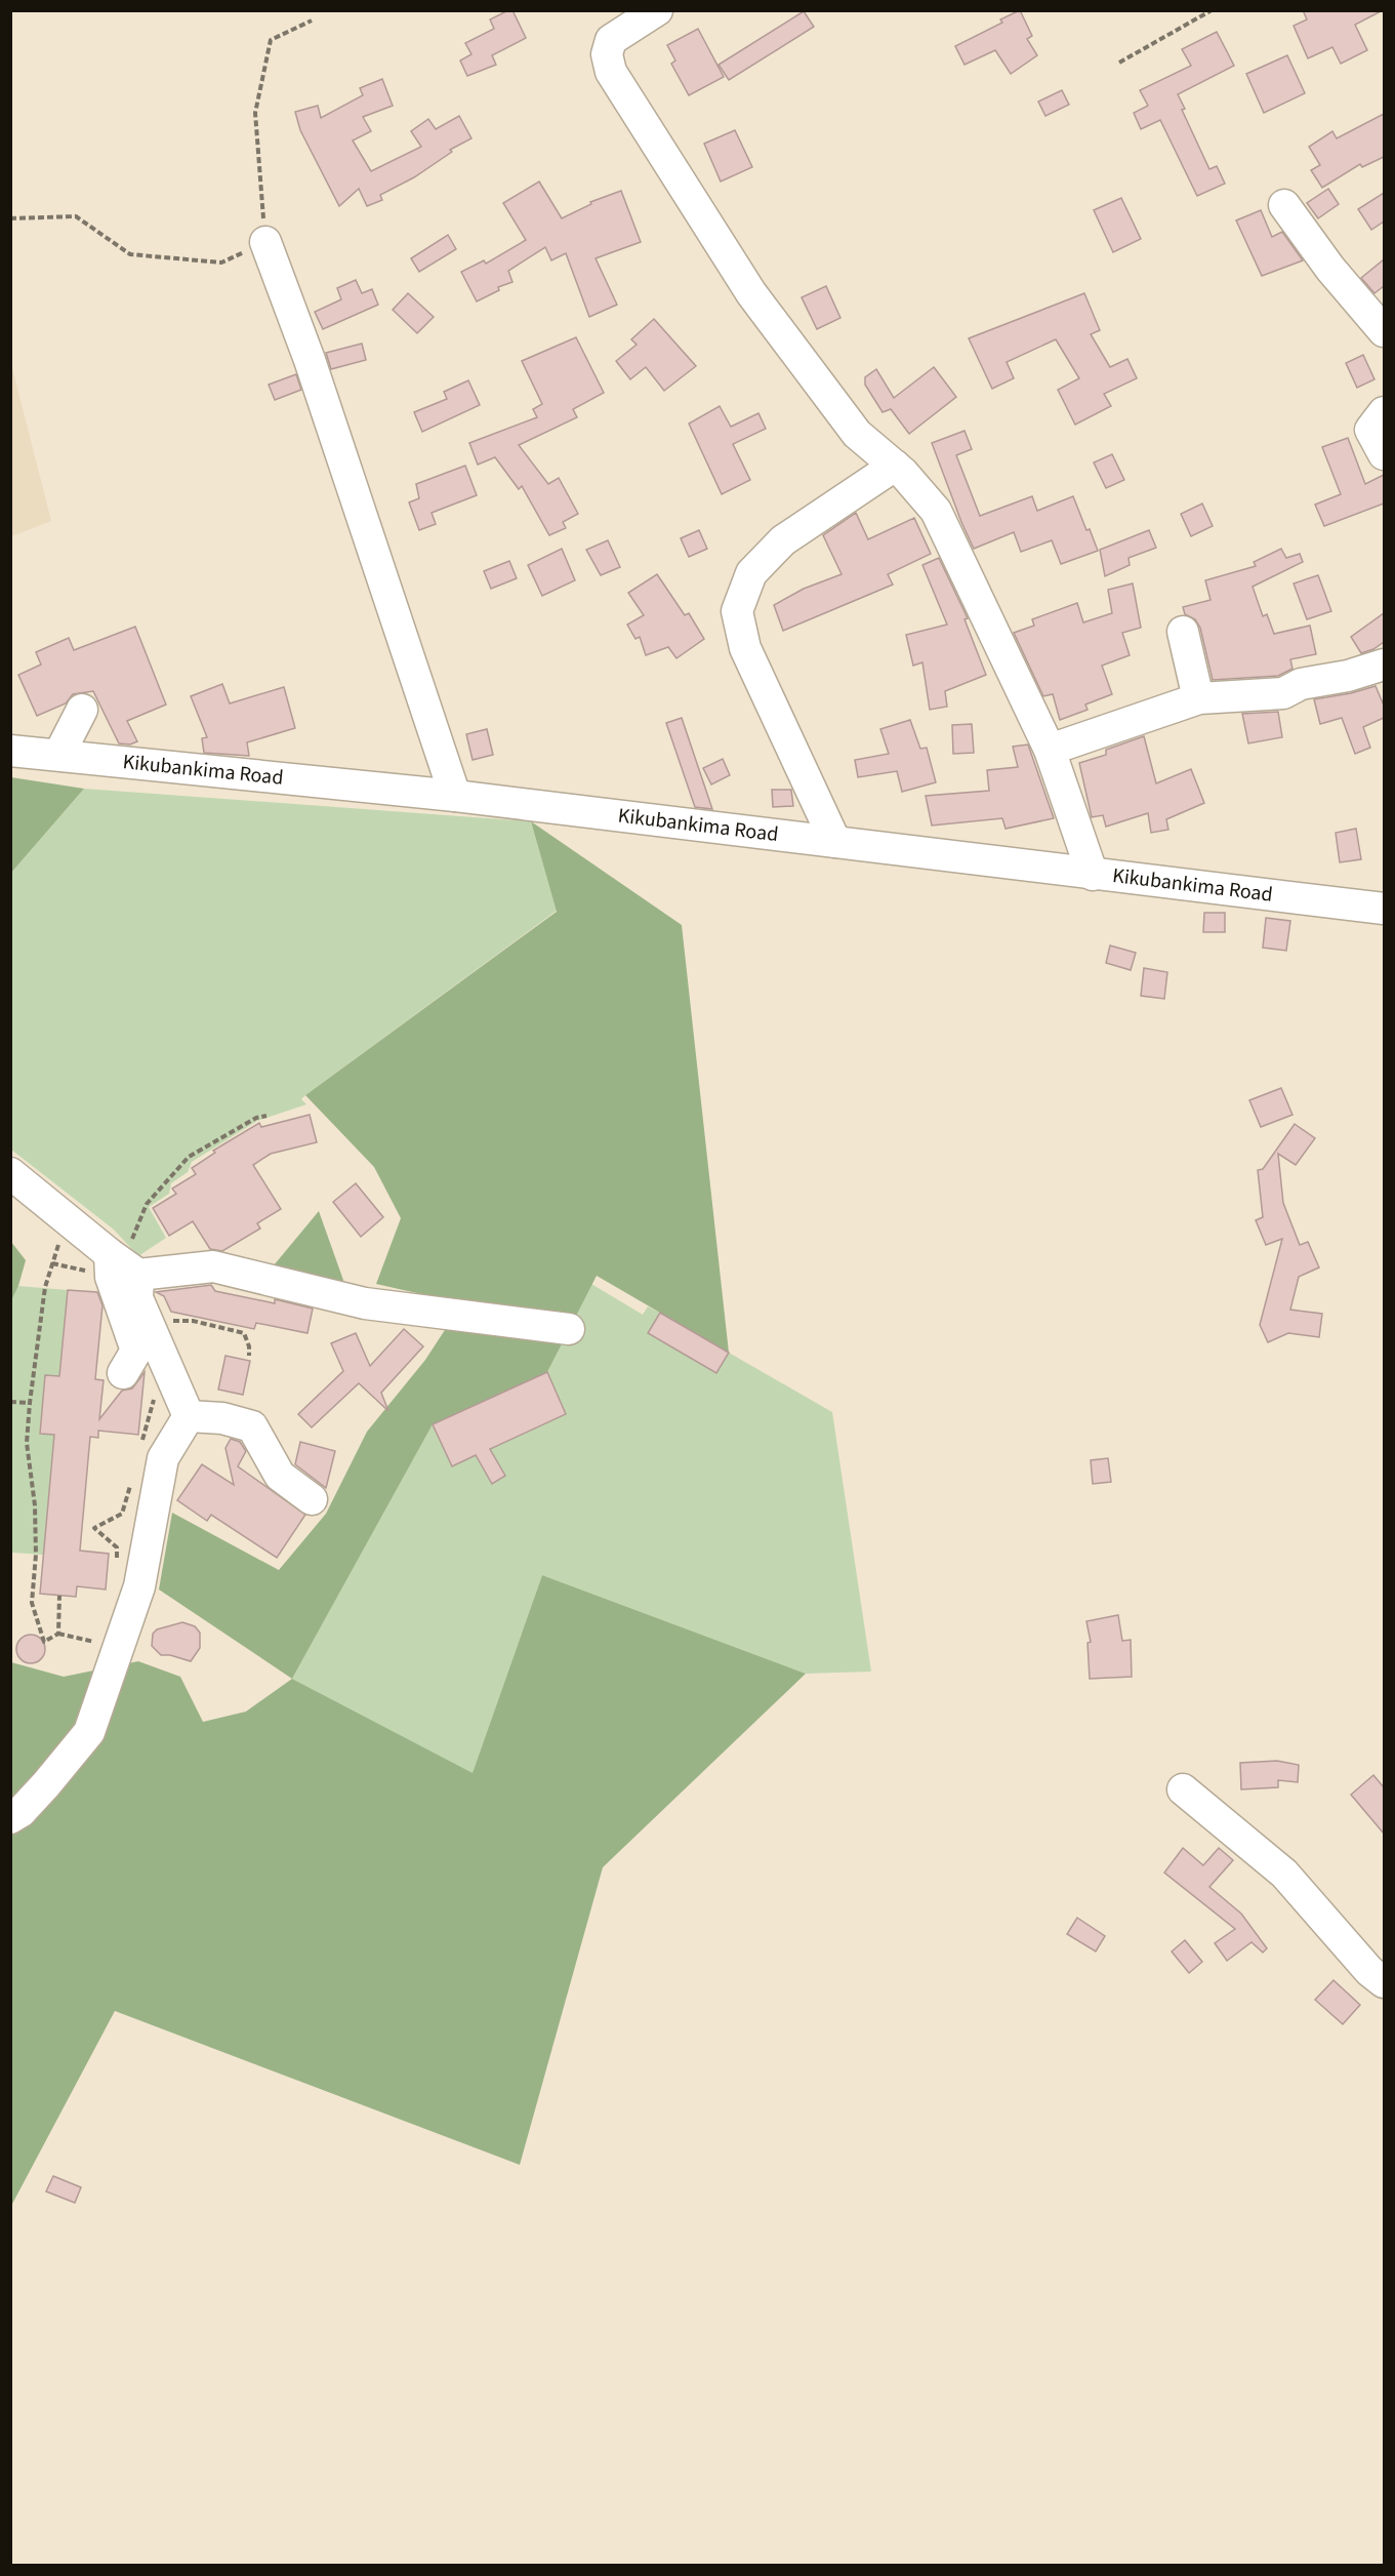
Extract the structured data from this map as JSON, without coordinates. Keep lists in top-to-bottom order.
{
  "streets": {
    "street": ["Kikubankima Road"]
  }
}
